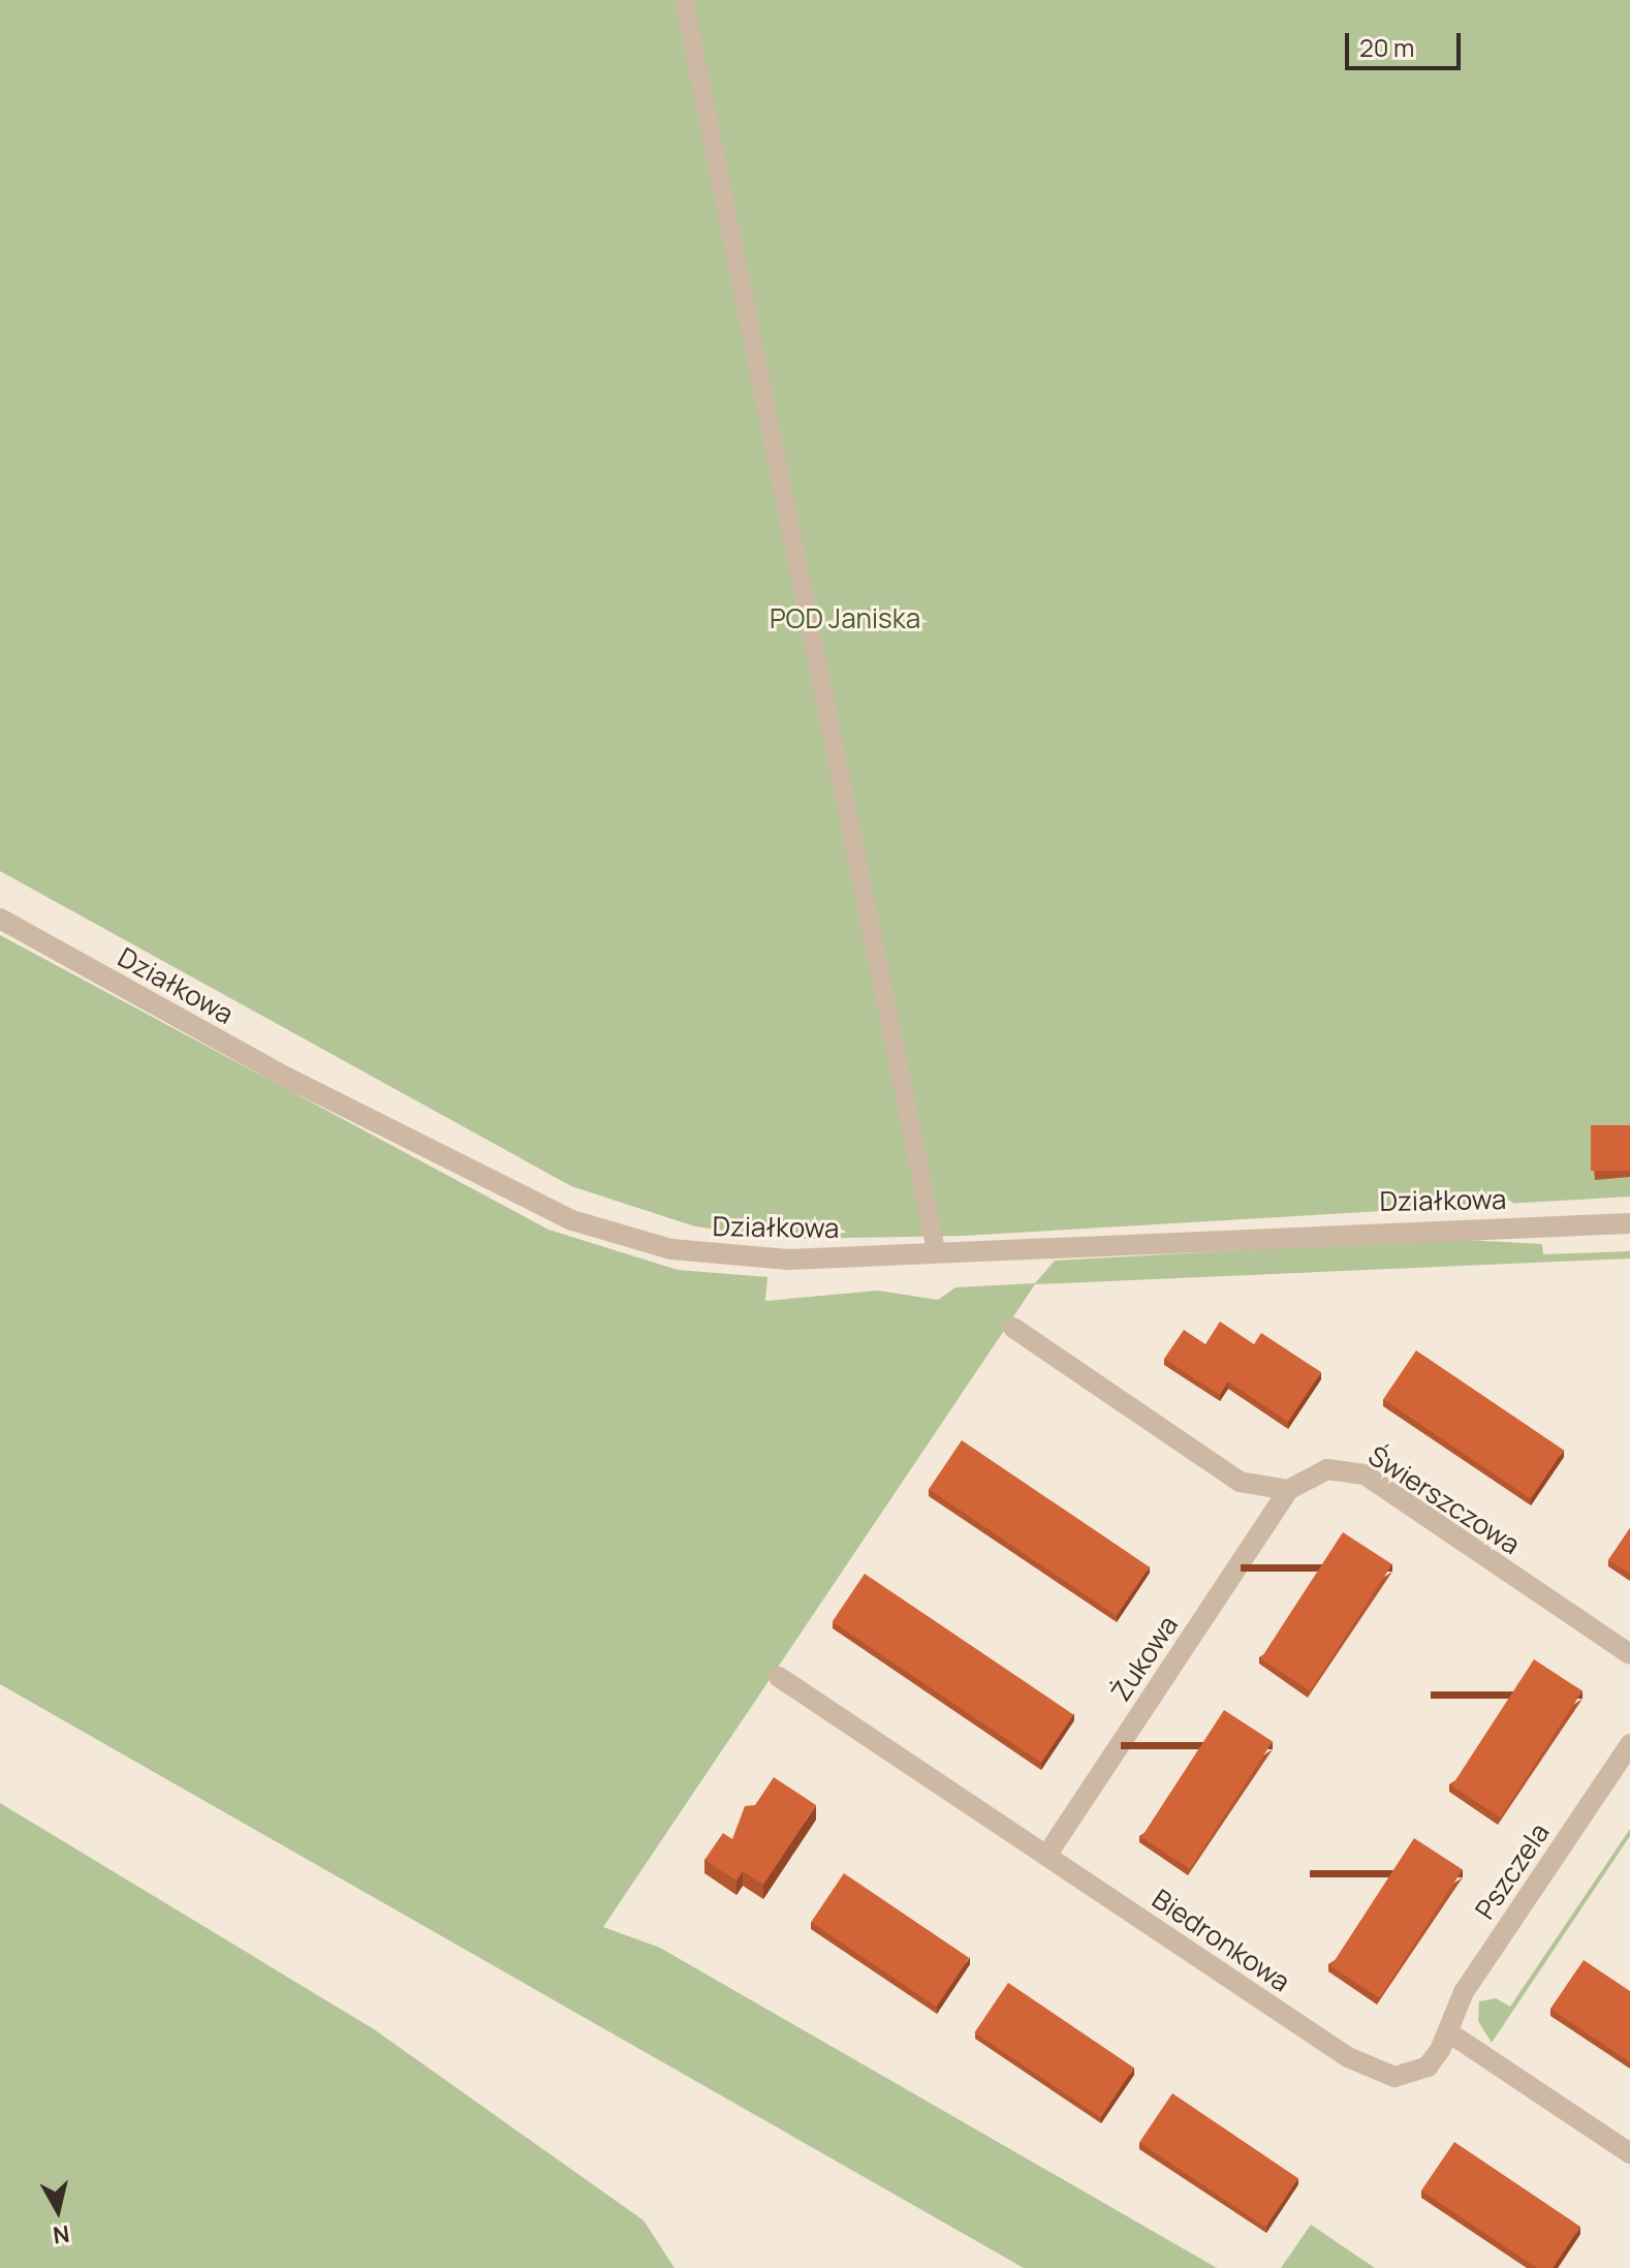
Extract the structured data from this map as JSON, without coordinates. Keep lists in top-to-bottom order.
{
  "streets": {
    "street": [
      "Działkowa",
      "Świerszczowa",
      "Żukowa",
      "Pszczela",
      "Biedronkowa"
    ]
  },
  "crossings": [
    ["Świerszczowa", "Żukowa"],
    ["Żukowa", "Biedronkowa"],
    ["Pszczela", "Biedronkowa"]
  ],
  "parks": ["POD Janiska"],
  "scale_bar": "20 m",
  "north": "bottom"
}
